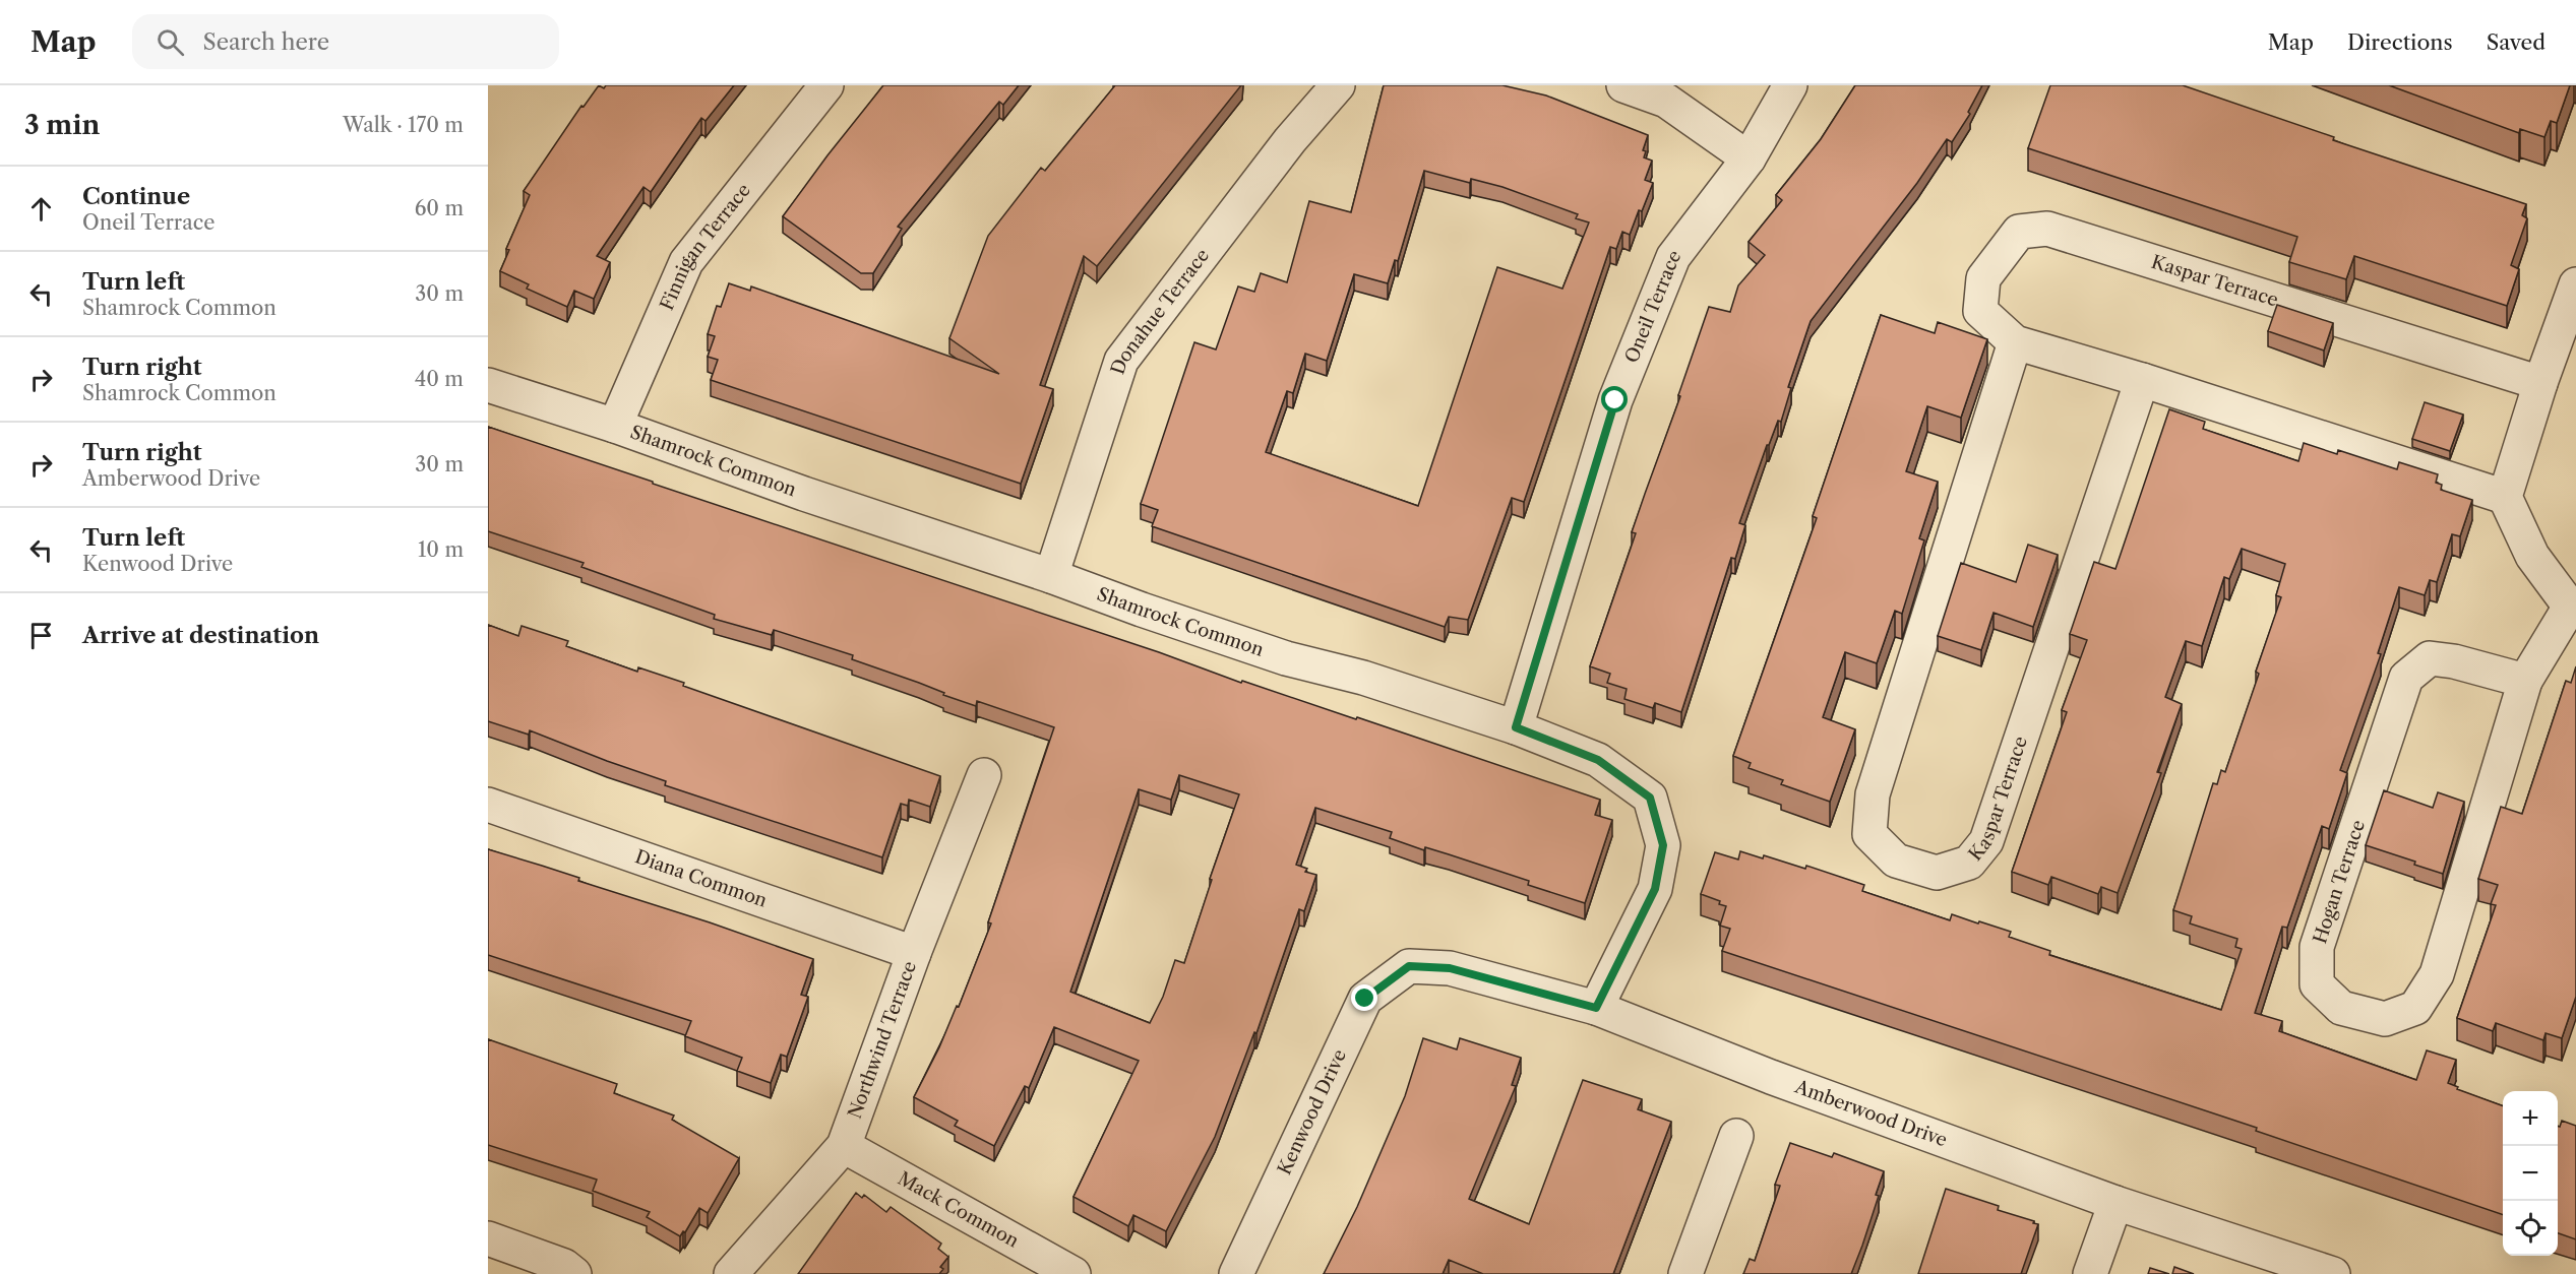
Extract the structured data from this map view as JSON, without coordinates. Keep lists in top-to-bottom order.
{
  "streets": {
    "street": [
      "Finnigan Terrace",
      "Kaspar Terrace",
      "Oneil Terrace",
      "Donahue Terrace",
      "Shamrock Common",
      "Diana Common",
      "Hogan Terrace",
      "Northwind Terrace",
      "Kenwood Drive",
      "Amberwood Drive",
      "Mack Common"
    ]
  },
  "crossings": [
    ["Finnigan Terrace", "Shamrock Common"],
    ["Oneil Terrace", "Shamrock Common"],
    ["Donahue Terrace", "Shamrock Common"],
    ["Shamrock Common", "Amberwood Drive"],
    ["Diana Common", "Northwind Terrace"],
    ["Northwind Terrace", "Mack Common"],
    ["Kenwood Drive", "Amberwood Drive"]
  ],
  "page": {
    "header": "Map",
    "search": "Search here",
    "nav": ["Map", "Directions", "Saved"],
    "heading": ["3 min", "Walk · 170 m"],
    "list": [
      ["Continue", "Oneil Terrace", "60 m"],
      ["Turn left", "Shamrock Common", "30 m"],
      ["Turn right", "Shamrock Common", "40 m"],
      ["Turn right", "Amberwood Drive", "30 m"],
      ["Turn left", "Kenwood Drive", "10 m"],
      "Arrive at destination"
    ],
    "map_buttons": ["+", "−"]
  }
}
